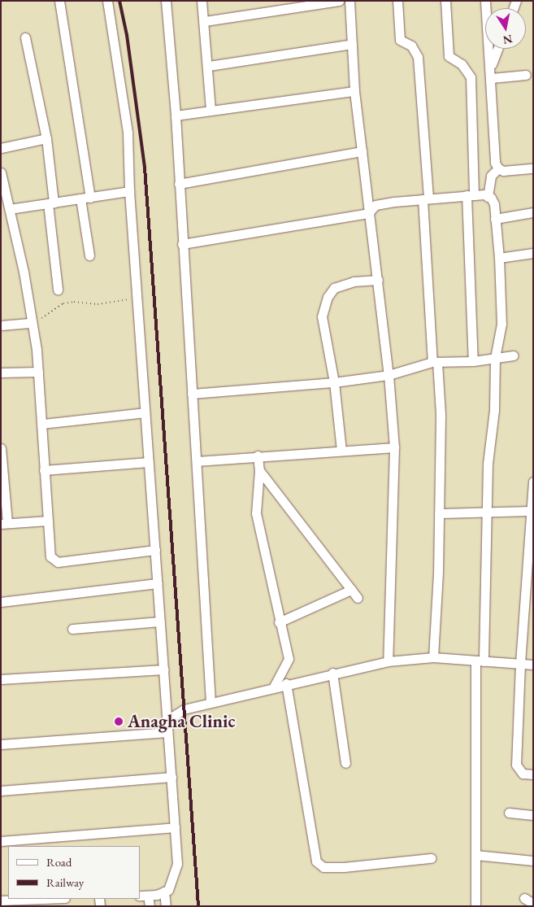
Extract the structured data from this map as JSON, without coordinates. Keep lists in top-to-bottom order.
{
  "places": ["Anagha Clinic"],
  "legend": ["Road", "Railway"],
  "north": "bottom"
}
